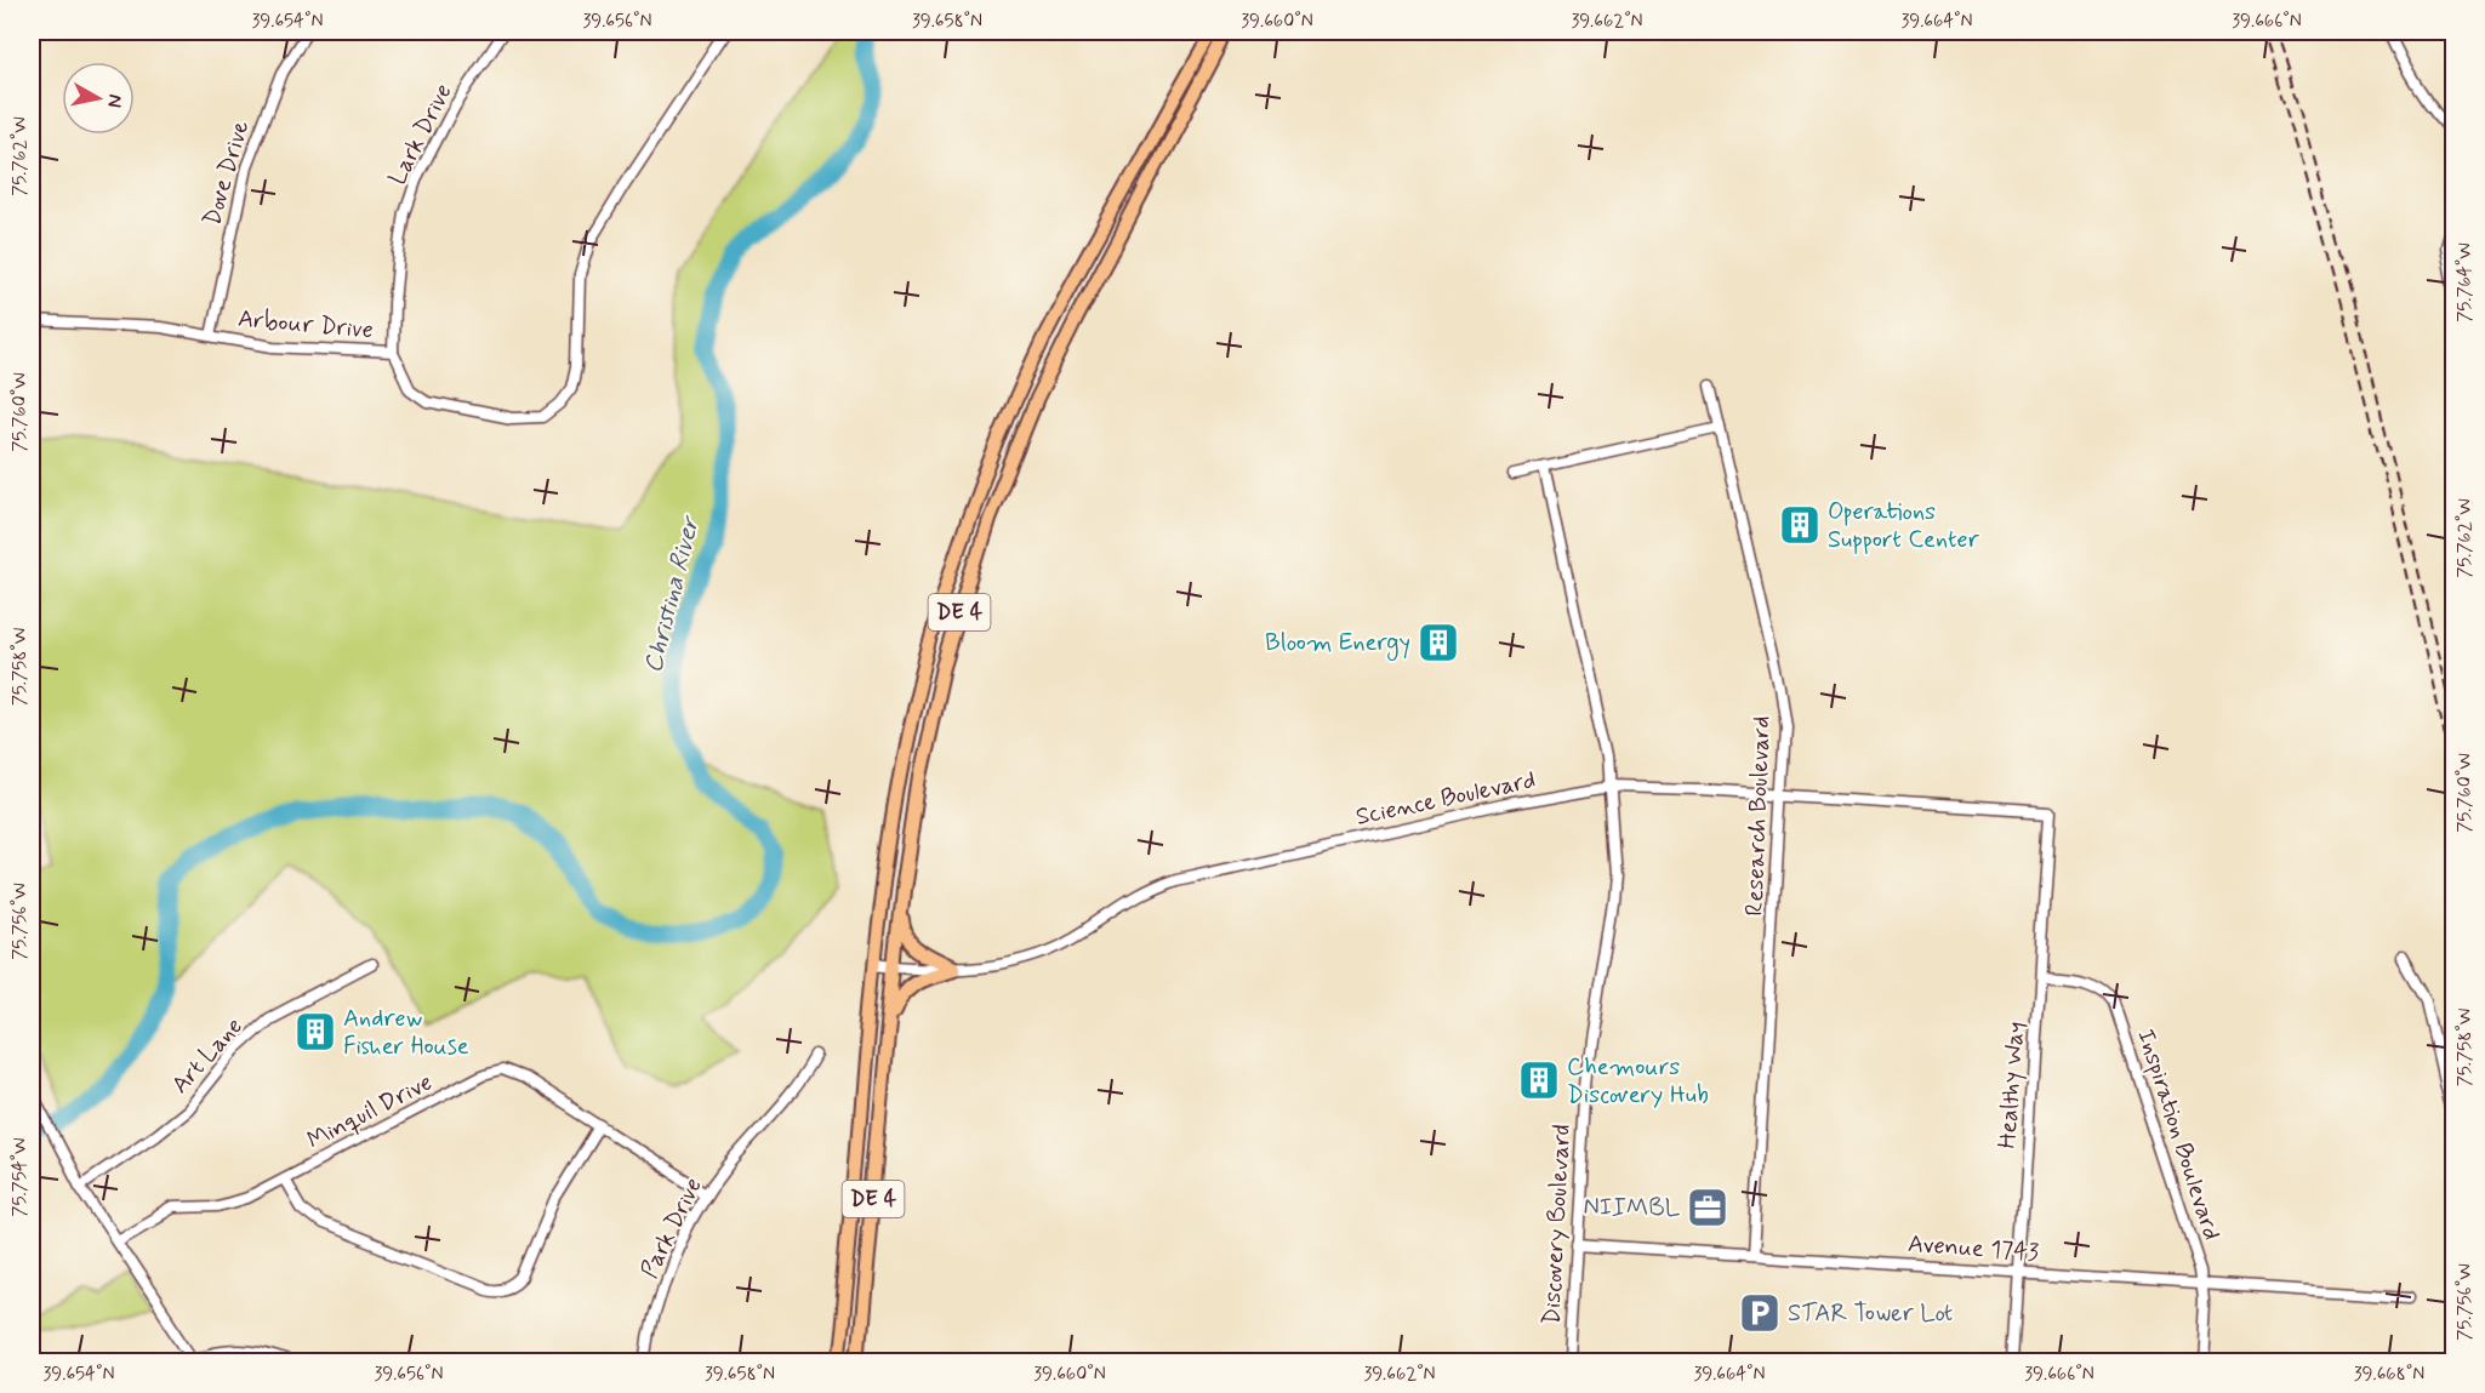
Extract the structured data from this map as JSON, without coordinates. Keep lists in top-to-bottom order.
{
  "streets": {
    "main road": ["DE 4"],
    "street": [
      "Lark Drive",
      "Dove Drive",
      "Arbour Drive",
      "Science Boulevard",
      "Research Boulevard",
      "Art Lane",
      "Healthy Way",
      "Minquil Drive",
      "Inspiration Boulevard",
      "Discovery Boulevard",
      "Park Drive",
      "Avenue 1743"
    ]
  },
  "crossings": [
    ["Lark Drive", "Arbour Drive"],
    ["Dove Drive", "Arbour Drive"],
    ["DE 4", "Science Boulevard"],
    ["Science Boulevard", "Research Boulevard"],
    ["Science Boulevard", "Healthy Way"],
    ["Science Boulevard", "Discovery Boulevard"],
    ["Research Boulevard", "Avenue 1743"],
    ["Healthy Way", "Inspiration Boulevard"],
    ["Healthy Way", "Avenue 1743"],
    ["Minquil Drive", "Park Drive"],
    ["Inspiration Boulevard", "Avenue 1743"],
    ["Discovery Boulevard", "Avenue 1743"]
  ],
  "water": ["Christina River"],
  "places": {
    "building": [
      "Operations Support Center",
      "Bloom Energy",
      "Andrew Fisher House",
      "Chemours Discovery Hub"
    ],
    "office": ["NIIMBL"],
    "parking": ["STAR Tower Lot"]
  },
  "north": "right",
  "coordinates": [
    "39.654°N",
    "39.656°N",
    "39.658°N",
    "39.660°N",
    "39.662°N",
    "39.664°N",
    "39.666°N",
    "75.762°W",
    "75.764°W",
    "75.760°W",
    "75.758°W",
    "75.756°W",
    "75.754°W",
    "39.668°N"
  ]
}
